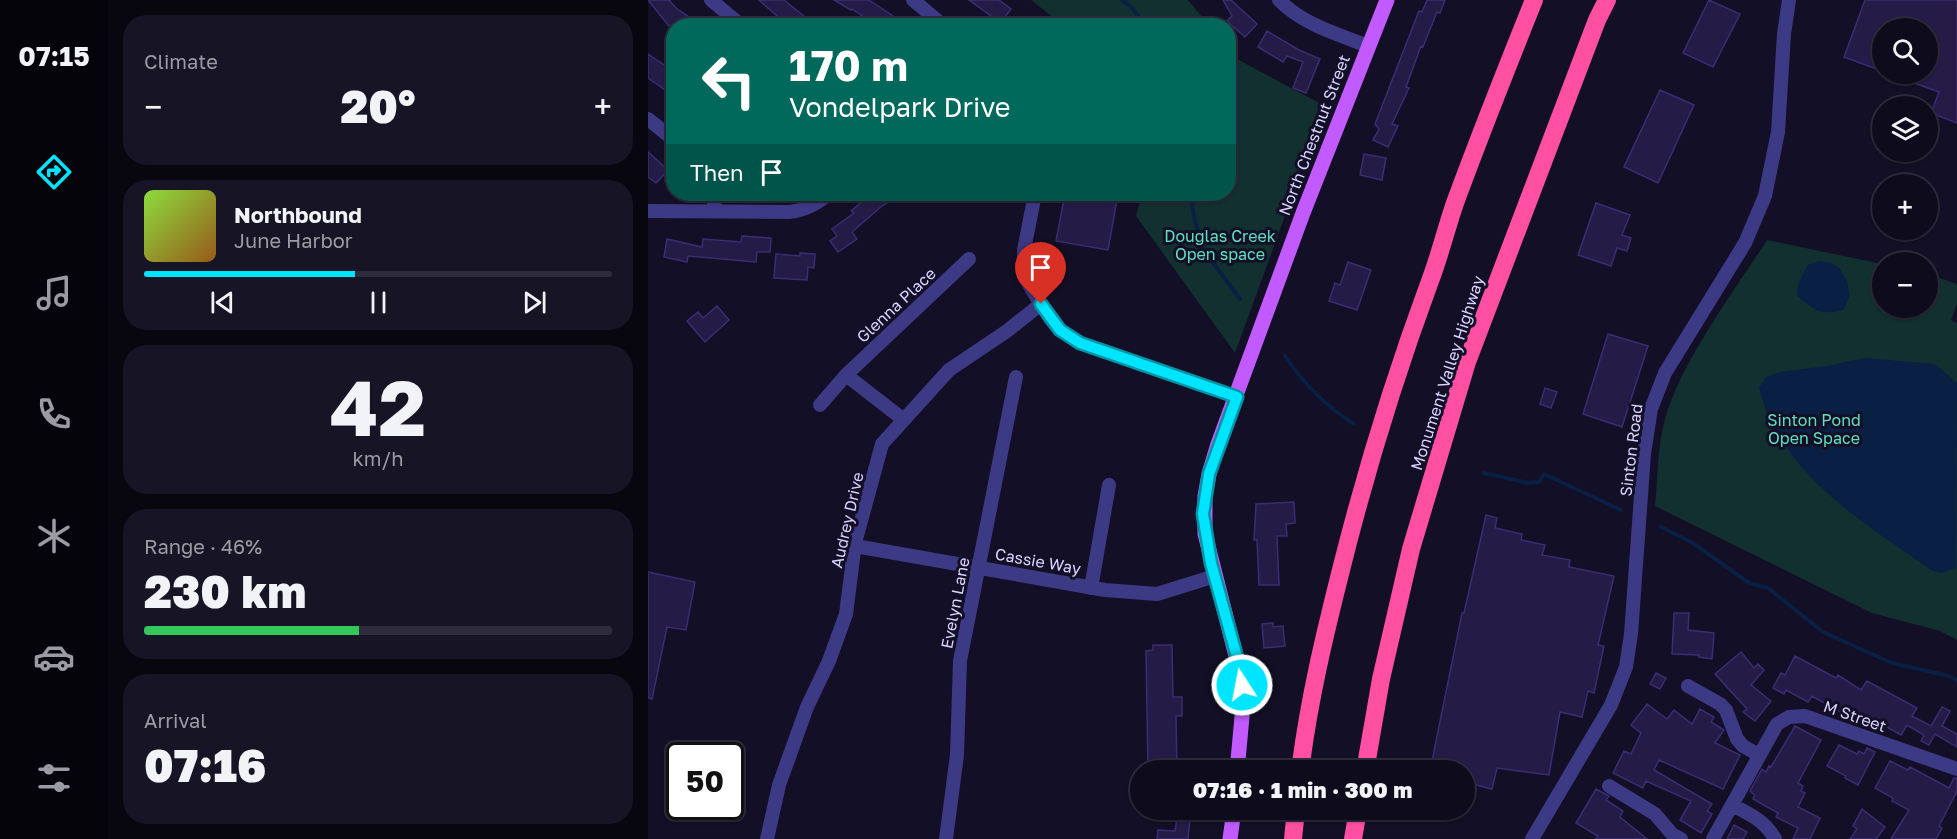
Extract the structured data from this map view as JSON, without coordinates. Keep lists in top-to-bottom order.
{
  "streets": {
    "highway": ["Monument Valley Highway"],
    "main road": ["North Chestnut Street"],
    "street": [
      "Glenna Place",
      "Sinton Road",
      "Audrey Drive",
      "Cassie Way",
      "Evelyn Lane",
      "M Street"
    ]
  },
  "crossings": [
    ["North Chestnut Street", "Cassie Way"],
    ["Audrey Drive", "Cassie Way"],
    ["Cassie Way", "Evelyn Lane"]
  ],
  "parks": ["Douglas Creek Open space", "Sinton Pond Open Space"],
  "page": {
    "tabs": "07:15",
    "tile": [
      "Climate",
      ["42", "km/h"],
      ["Range · 46%", "230 km"],
      ["Arrival", "07:16"]
    ],
    "map_buttons": ["+", "−"],
    "turn": ["170 m", "Vondelpark Drive"],
    "heat": ["−", "20°", "+"],
    "then": "Then",
    "song": ["Northbound", "June Harbor"],
    "limit": "50",
    "trip": "07:16 · 1 min · 300 m"
  }
}
